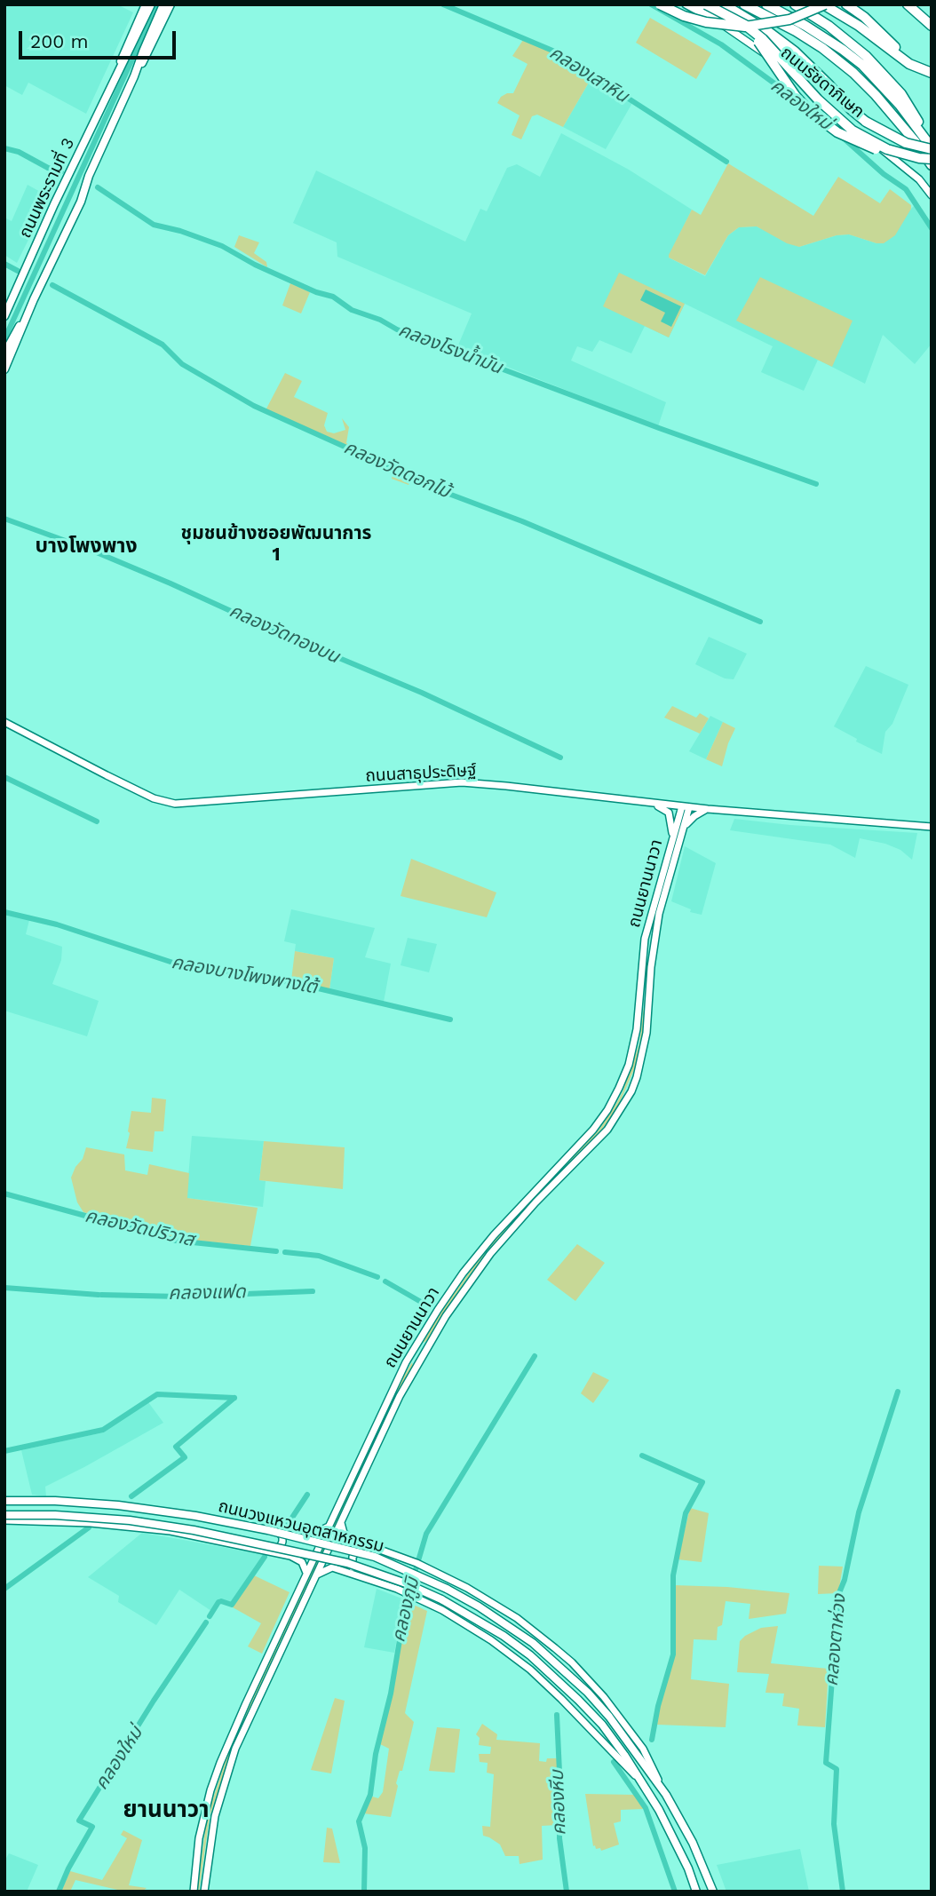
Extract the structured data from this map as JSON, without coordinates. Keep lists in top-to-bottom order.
{
  "streets": {
    "main road": [
      "ถนนรัชดาภิเษก",
      "ถนนพระรามที่ 3",
      "ถนนสาธุประดิษฐ์",
      "ถนนยานนาวา",
      "ถนนวงแหวนอุตสาหกรรม"
    ]
  },
  "crossings": [
    ["ถนนสาธุประดิษฐ์", "ถนนยานนาวา"],
    ["ถนนยานนาวา", "ถนนวงแหวนอุตสาหกรรม"]
  ],
  "districts": ["ชุมชนข้างซอยพัฒนาการ 1", "บางโพงพาง", "ยานนาวา"],
  "water": [
    "คลองเสาหิน",
    "คลองใหม่",
    "คลองโรงน้ำมัน",
    "คลองวัดดอกไม้",
    "คลองวัดทองบน",
    "คลองบางโพงพางใต้",
    "คลองวัดปริวาส",
    "คลองแฟด",
    "คลองภูมิ",
    "คลองตาห่วง",
    "คลองหีบ"
  ],
  "scale_bar": "200 m"
}
